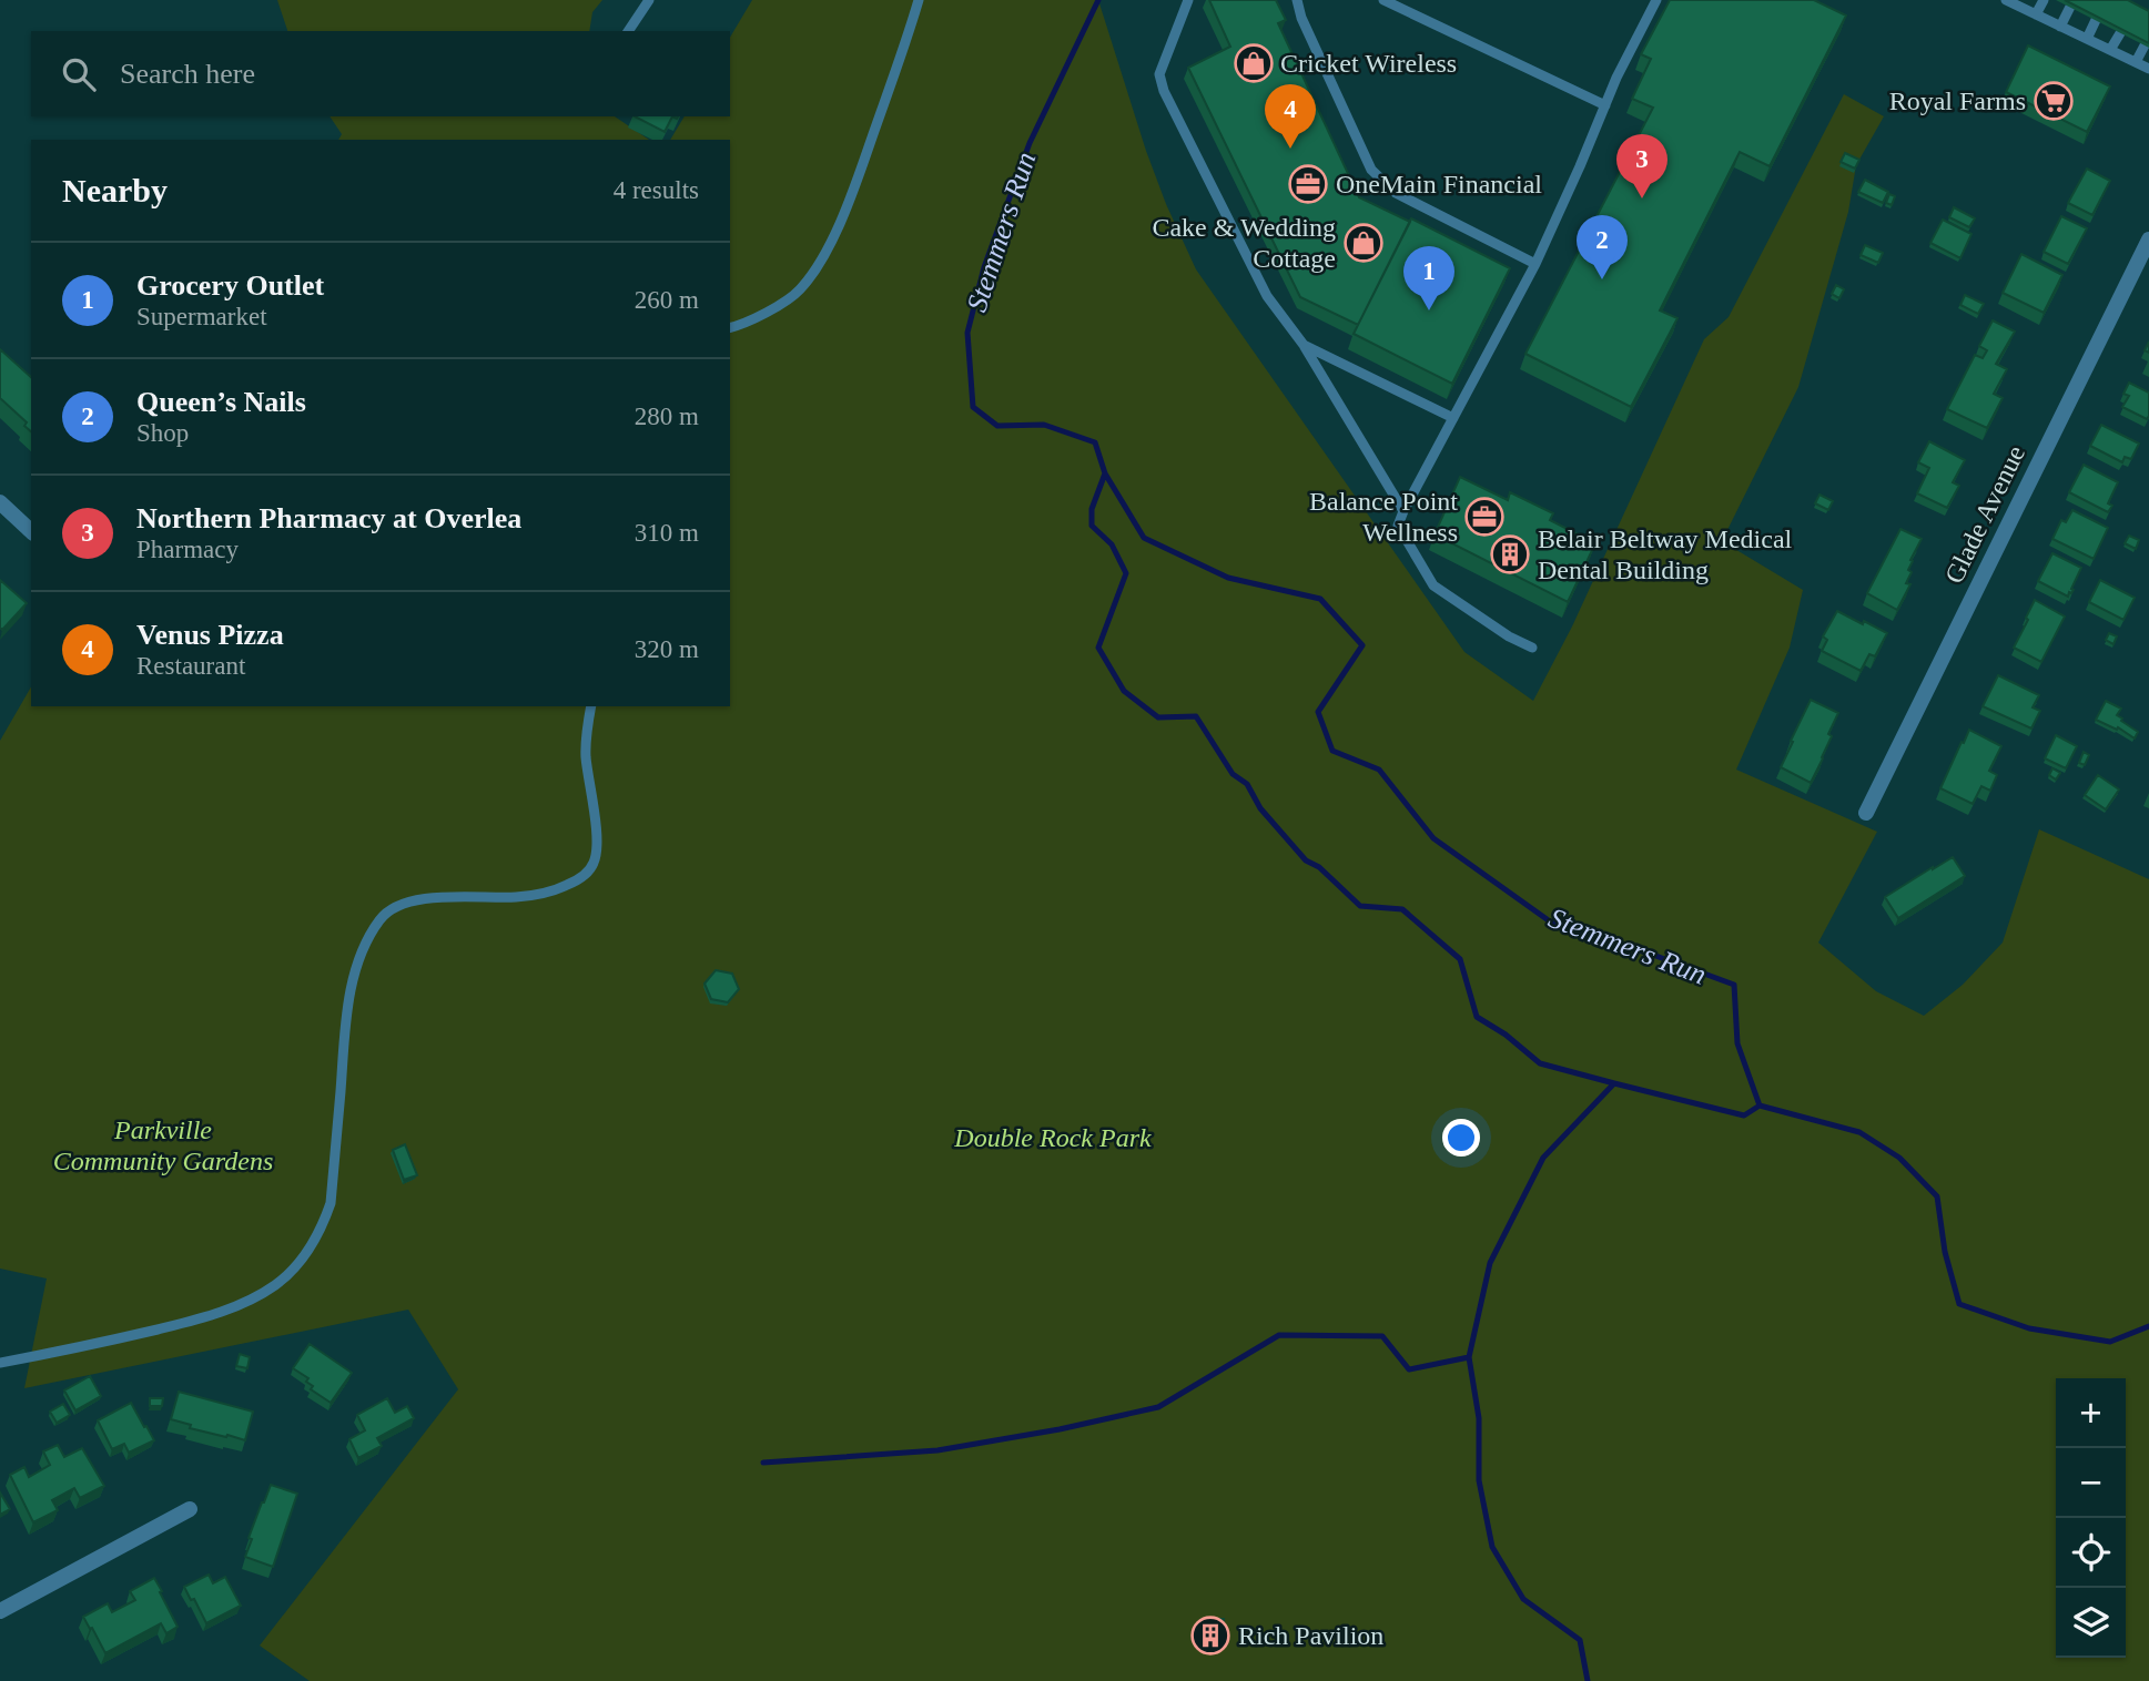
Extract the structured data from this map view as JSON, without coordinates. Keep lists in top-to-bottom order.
{
  "streets": {
    "street": ["Glade Avenue"]
  },
  "water": ["Stemmers Run"],
  "parks": ["Parkville Community Gardens", "Double Rock Park"],
  "places": {
    "shop": ["Cricket Wireless", "Cake & Wedding Cottage"],
    "supermarket": ["Royal Farms"],
    "office": ["OneMain Financial", "Balance Point Wellness"],
    "building": ["Belair Beltway Medical Dental Building", "Rich Pavilion"]
  },
  "page": {
    "search": "Search here",
    "pins": [
      "4",
      "3",
      "2",
      "1"
    ],
    "heading": ["Nearby", "4 results"],
    "list": [
      {
        "mark": "1",
        "name": "Grocery Outlet",
        "note": "Supermarket",
        "value": "260 m"
      },
      {
        "mark": "2",
        "name": "Queen’s Nails",
        "note": "Shop",
        "value": "280 m"
      },
      {
        "mark": "3",
        "name": "Northern Pharmacy at Overlea",
        "note": "Pharmacy",
        "value": "310 m"
      },
      {
        "mark": "4",
        "name": "Venus Pizza",
        "note": "Restaurant",
        "value": "320 m"
      }
    ],
    "map_buttons": ["+", "−"]
  }
}
